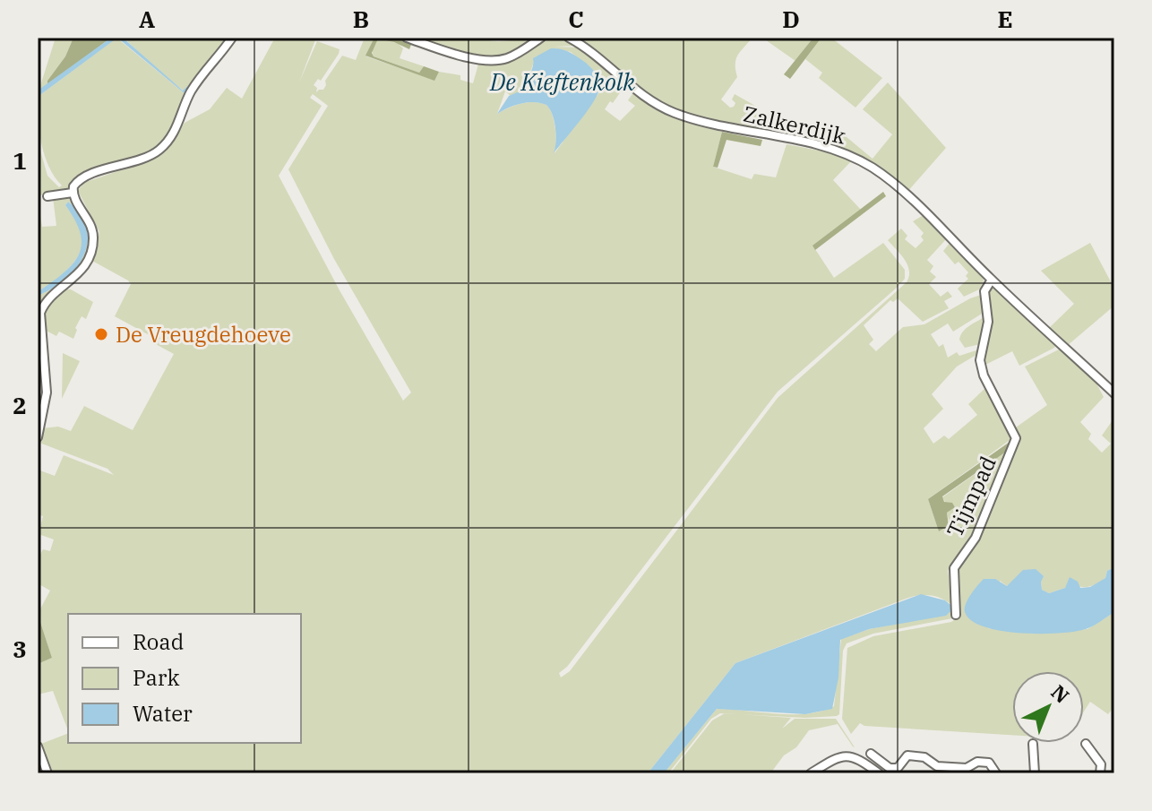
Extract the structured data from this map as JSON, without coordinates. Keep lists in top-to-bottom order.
{
  "streets": {
    "street": ["Zalkerdijk", "Tijmpad"]
  },
  "crossings": [
    ["Zalkerdijk", "Tijmpad"]
  ],
  "water": ["De Kieftenkolk"],
  "places": ["De Vreugdehoeve"],
  "legend": ["Road", "Park", "Water"],
  "north": "top right",
  "grid": {
    "columns": [
      "A",
      "B",
      "C",
      "D",
      "E"
    ],
    "rows": ["1", "2", "3"]
  }
}
